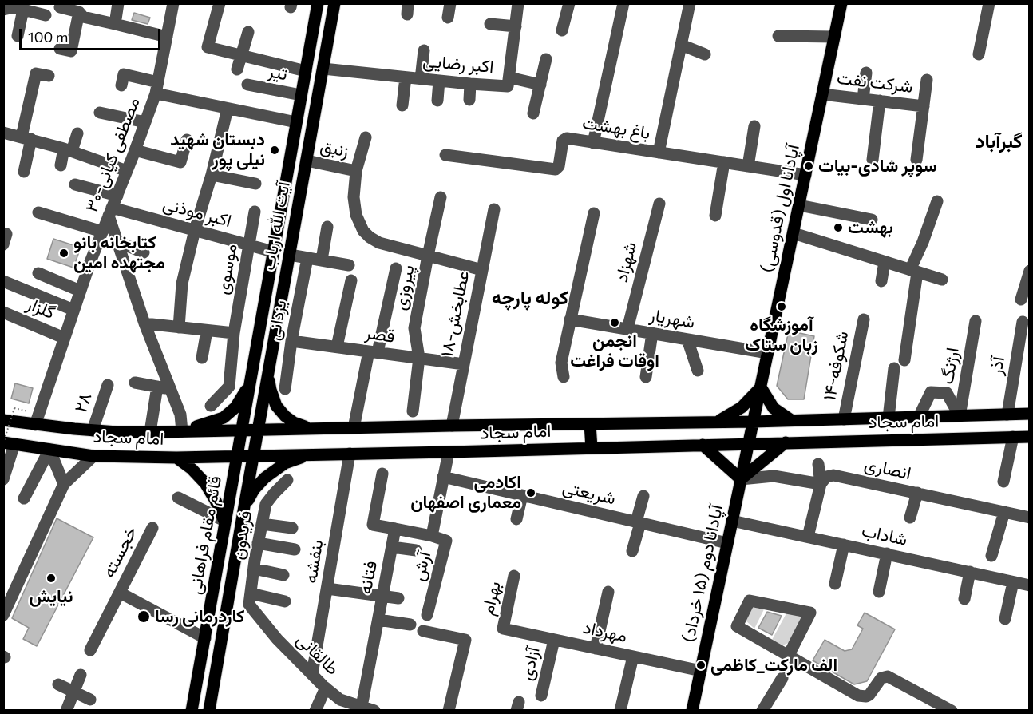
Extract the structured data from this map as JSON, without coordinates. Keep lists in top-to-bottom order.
{
  "streets": {
    "main road": [
      "آپادانا اول (قدوسی)",
      "آیت الله ارباب",
      "امام سجاد",
      "قائم مقام فراهانی",
      "آپادانا دوم (۱۵ خرداد)"
    ],
    "street": [
      "اکبر رضایی",
      "تیر",
      "شرکت نفت",
      "باغ بهشت",
      "زنبق",
      "۳۰-مصطفی کیانی",
      "اکبر موذنی",
      "شهزاد",
      "موسوی",
      "پیروزی",
      "گلزار",
      "۱۸-عطابخش",
      "شهریار",
      "یزدانی",
      "قصر",
      "۱۴-شکوفه",
      "ارژنگ",
      "آذر",
      "۲۸",
      "انصاری",
      "شریعتی",
      "فریدون",
      "شاداب",
      "خجسته",
      "بنفشه",
      "آرش",
      "فتانه",
      "بهرام",
      "مهرداد",
      "طالقانی",
      "آزادی"
    ]
  },
  "crossings": [
    ["اکبر رضایی", "آیت الله ارباب"],
    ["تیر", "آیت الله ارباب"],
    ["شرکت نفت", "آپادانا اول (قدوسی)"],
    ["باغ بهشت", "آپادانا اول (قدوسی)"],
    ["زنبق", "آیت الله ارباب"],
    ["۳۰-مصطفی کیانی", "اکبر موذنی"],
    ["۳۰-مصطفی کیانی", "گلزار"],
    ["۳۰-مصطفی کیانی", "امام سجاد"],
    ["آپادانا اول (قدوسی)", "شهریار"],
    ["آپادانا اول (قدوسی)", "امام سجاد"],
    ["آپادانا اول (قدوسی)", "آپادانا دوم (۱۵ خرداد)"],
    ["اکبر موذنی", "آیت الله ارباب"],
    ["اکبر موذنی", "موسوی"],
    ["آیت الله ارباب", "امام سجاد"],
    ["آیت الله ارباب", "قائم مقام فراهانی"],
    ["شهزاد", "شهریار"],
    ["پیروزی", "قصر"],
    ["۱۸-عطابخش", "قصر"],
    ["۱۸-عطابخش", "امام سجاد"],
    ["یزدانی", "قصر"],
    ["۱۴-شکوفه", "امام سجاد"],
    ["ارژنگ", "امام سجاد"],
    ["آذر", "امام سجاد"],
    ["۲۸", "امام سجاد"],
    ["امام سجاد", "قائم مقام فراهانی"],
    ["امام سجاد", "بنفشه"],
    ["امام سجاد", "آرش"],
    ["امام سجاد", "آپادانا دوم (۱۵ خرداد)"],
    ["انصاری", "آپادانا دوم (۱۵ خرداد)"],
    ["شریعتی", "آرش"],
    ["شریعتی", "آپادانا دوم (۱۵ خرداد)"],
    ["قائم مقام فراهانی", "خجسته"],
    ["فریدون", "طالقانی"],
    ["شاداب", "آپادانا دوم (۱۵ خرداد)"],
    ["بنفشه", "طالقانی"],
    ["آرش", "فتانه"],
    ["آپادانا دوم (۱۵ خرداد)", "مهرداد"],
    ["فتانه", "طالقانی"],
    ["بهرام", "مهرداد"],
    ["مهرداد", "آزادی"]
  ],
  "districts": ["گبرآباد", "کوله پارچه"],
  "places": [
    "دبستان شهید نیلی پور",
    "سوپر شادی-بیات",
    "بهشت",
    "کتابخانه بانو مجتهده امین",
    "آموزشگاه زبان ستاک",
    "انجمن اوقات فراغت",
    "اکادمی معماری اصفهان",
    "نیایش",
    "کاردرمانی رسا",
    "الف مارکت_کاظمی"
  ],
  "scale_bar": "100 m"
}
